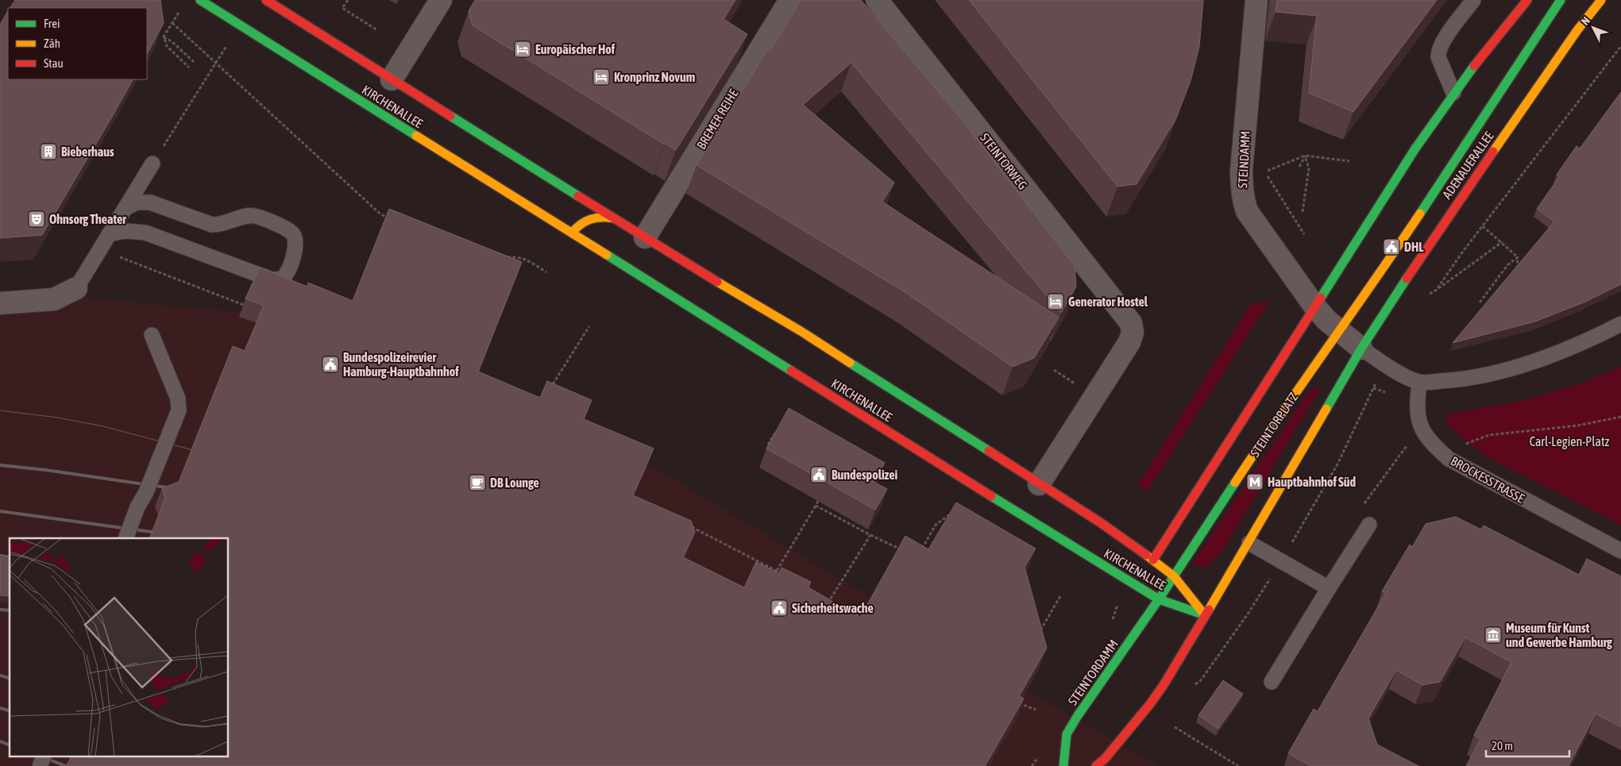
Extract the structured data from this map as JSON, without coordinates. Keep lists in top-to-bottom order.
{
  "streets": {
    "street": [
      "KIRCHENALLEE",
      "BREMER REIHE",
      "STEINDAMM",
      "STEINTORWEG",
      "ADENAUERALLEE",
      "STEINTORPLATZ",
      "STEINTORDAMM"
    ],
    "lane": ["BROCKESSTRASSE"]
  },
  "crossings": [
    ["KIRCHENALLEE", "BREMER REIHE"],
    ["KIRCHENALLEE", "STEINTORWEG"],
    ["KIRCHENALLEE", "STEINTORPLATZ"],
    ["KIRCHENALLEE", "STEINTORDAMM"],
    ["STEINDAMM", "ADENAUERALLEE"],
    ["STEINDAMM", "STEINTORPLATZ"],
    ["ADENAUERALLEE", "STEINTORPLATZ"],
    ["STEINTORPLATZ", "STEINTORDAMM"]
  ],
  "parks": ["Carl-Legien-Platz"],
  "places": {
    "hotel": ["Europäischer Hof", "Kronprinz Novum", "Generator Hostel"],
    "building": ["Bieberhaus"],
    "theatre": ["Ohnsorg Theater"],
    "public building": [
      "DHL",
      "Bundespolizeirevier Hamburg-Hauptbahnhof",
      "Bundespolizei",
      "Sicherheitswache"
    ],
    "metro station": ["Hauptbahnhof Süd"],
    "cafe": ["DB Lounge"],
    "museum": ["Museum für Kunst und Gewerbe Hamburg"]
  },
  "legend": ["Frei", "Zäh", "Stau"],
  "scale_bar": "20 m",
  "north": "top left"
}
